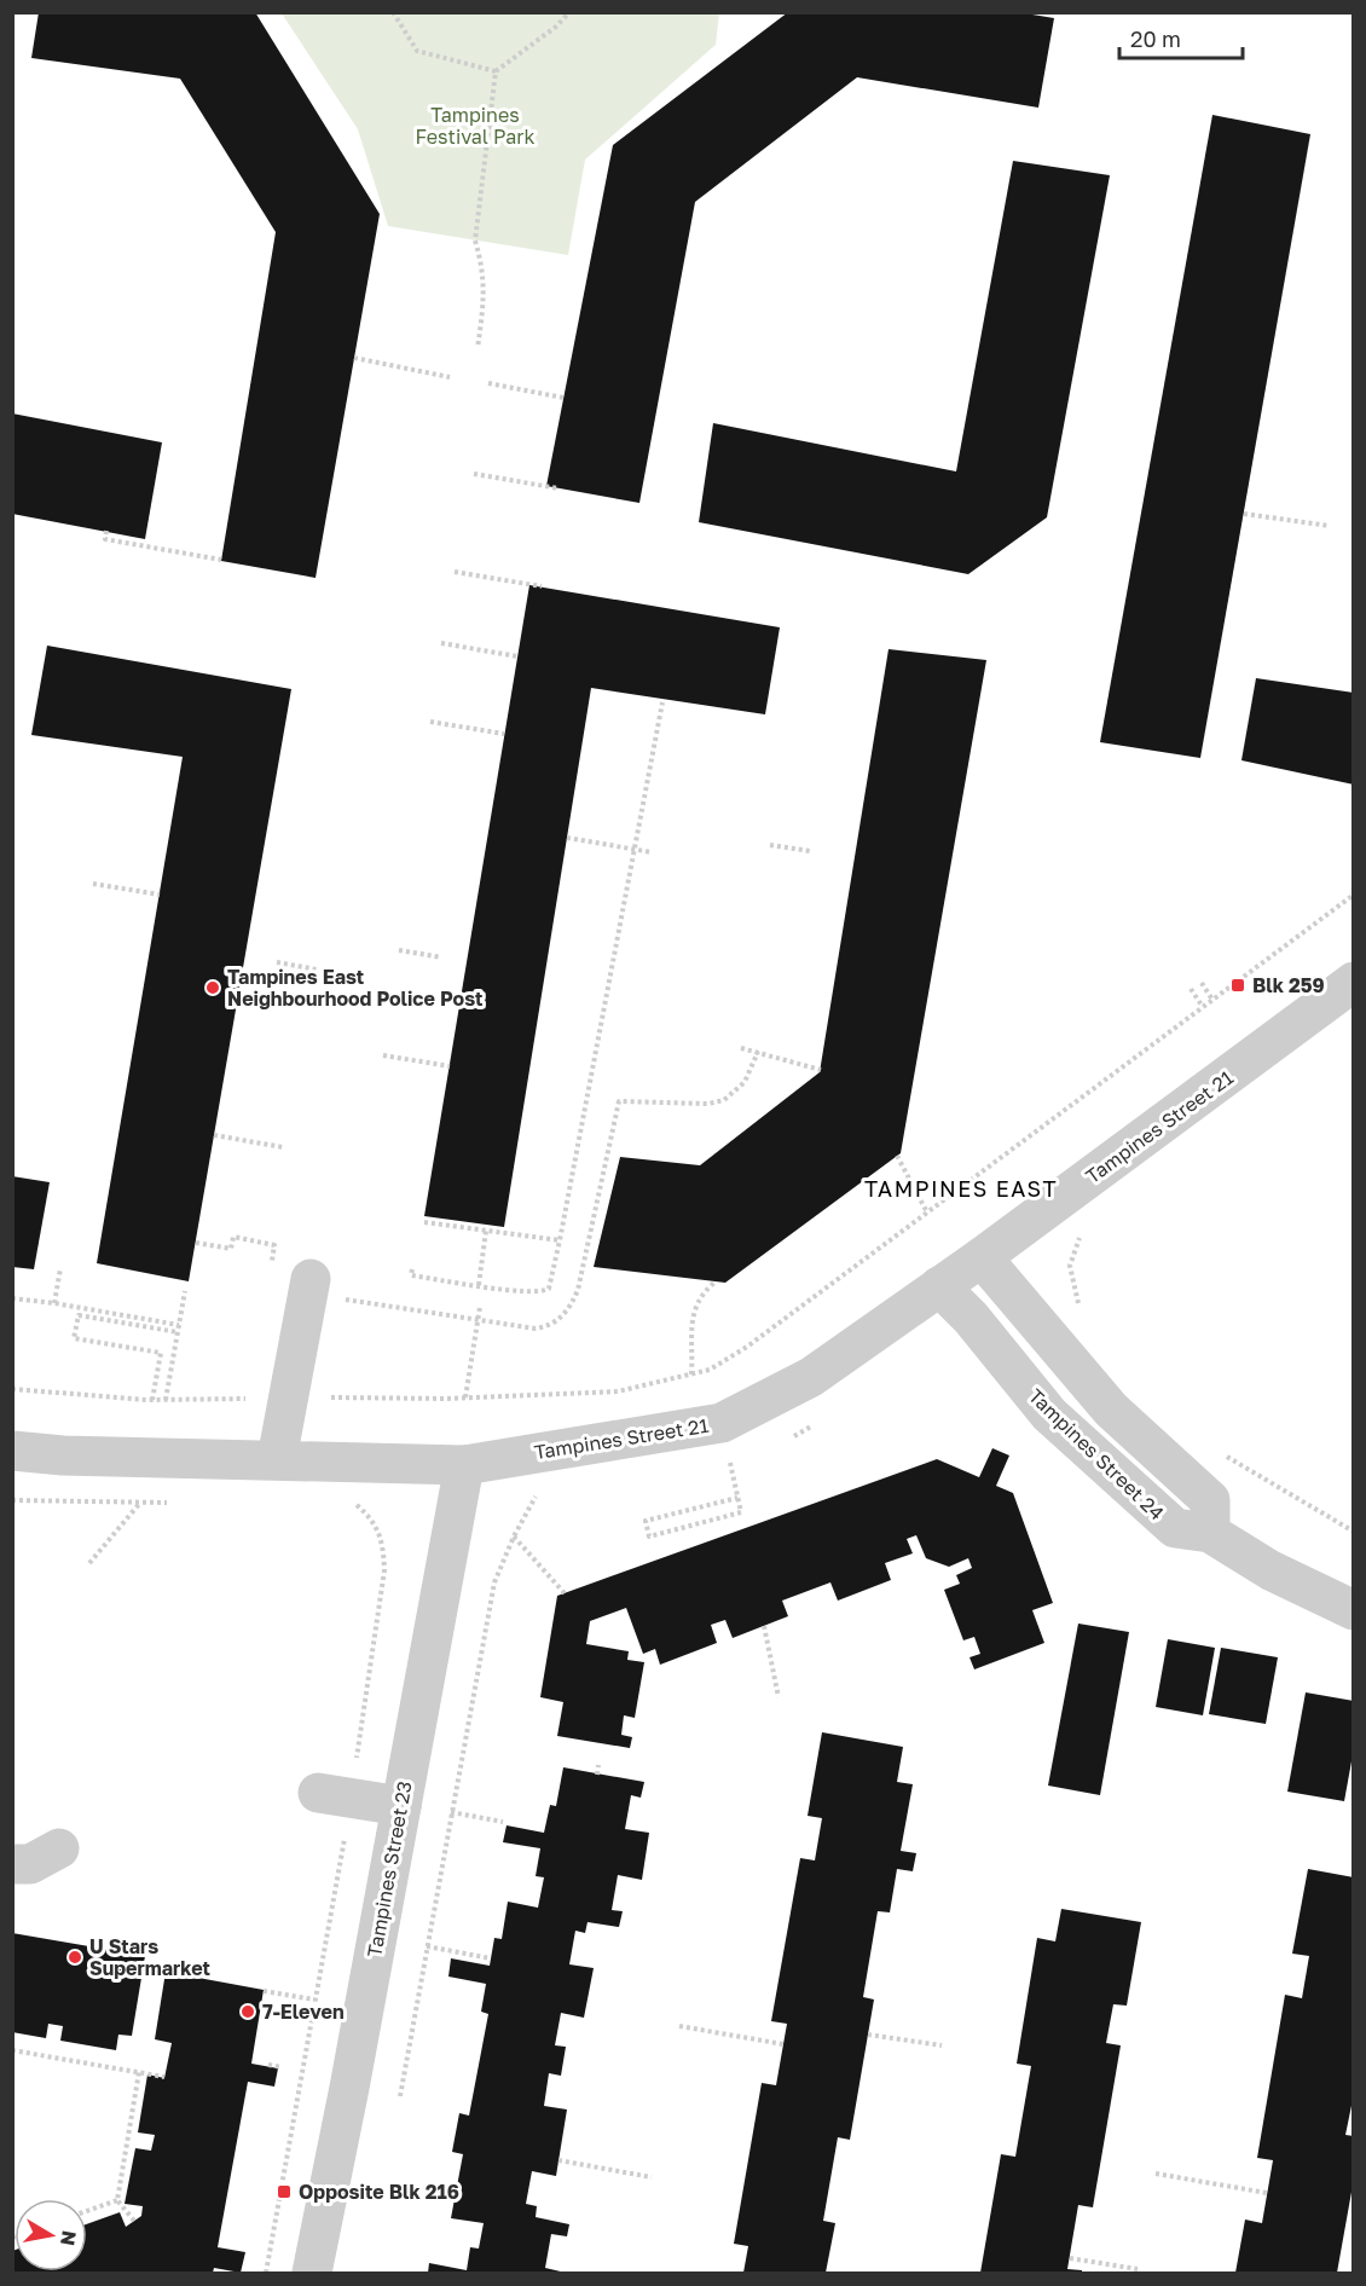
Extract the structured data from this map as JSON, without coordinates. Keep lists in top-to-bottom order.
{
  "streets": {
    "street": ["Tampines Street 21", "Tampines Street 24", "Tampines Street 23"]
  },
  "crossings": [
    ["Tampines Street 21", "Tampines Street 24"],
    ["Tampines Street 21", "Tampines Street 23"]
  ],
  "districts": ["TAMPINES EAST"],
  "parks": ["Tampines Festival Park"],
  "places": {
    "transit": ["Blk 259", "Opposite Blk 216"],
    "other": ["Tampines East Neighbourhood Police Post", "U Stars Supermarket", "7-Eleven"]
  },
  "scale_bar": "20 m",
  "north": "right"
}
